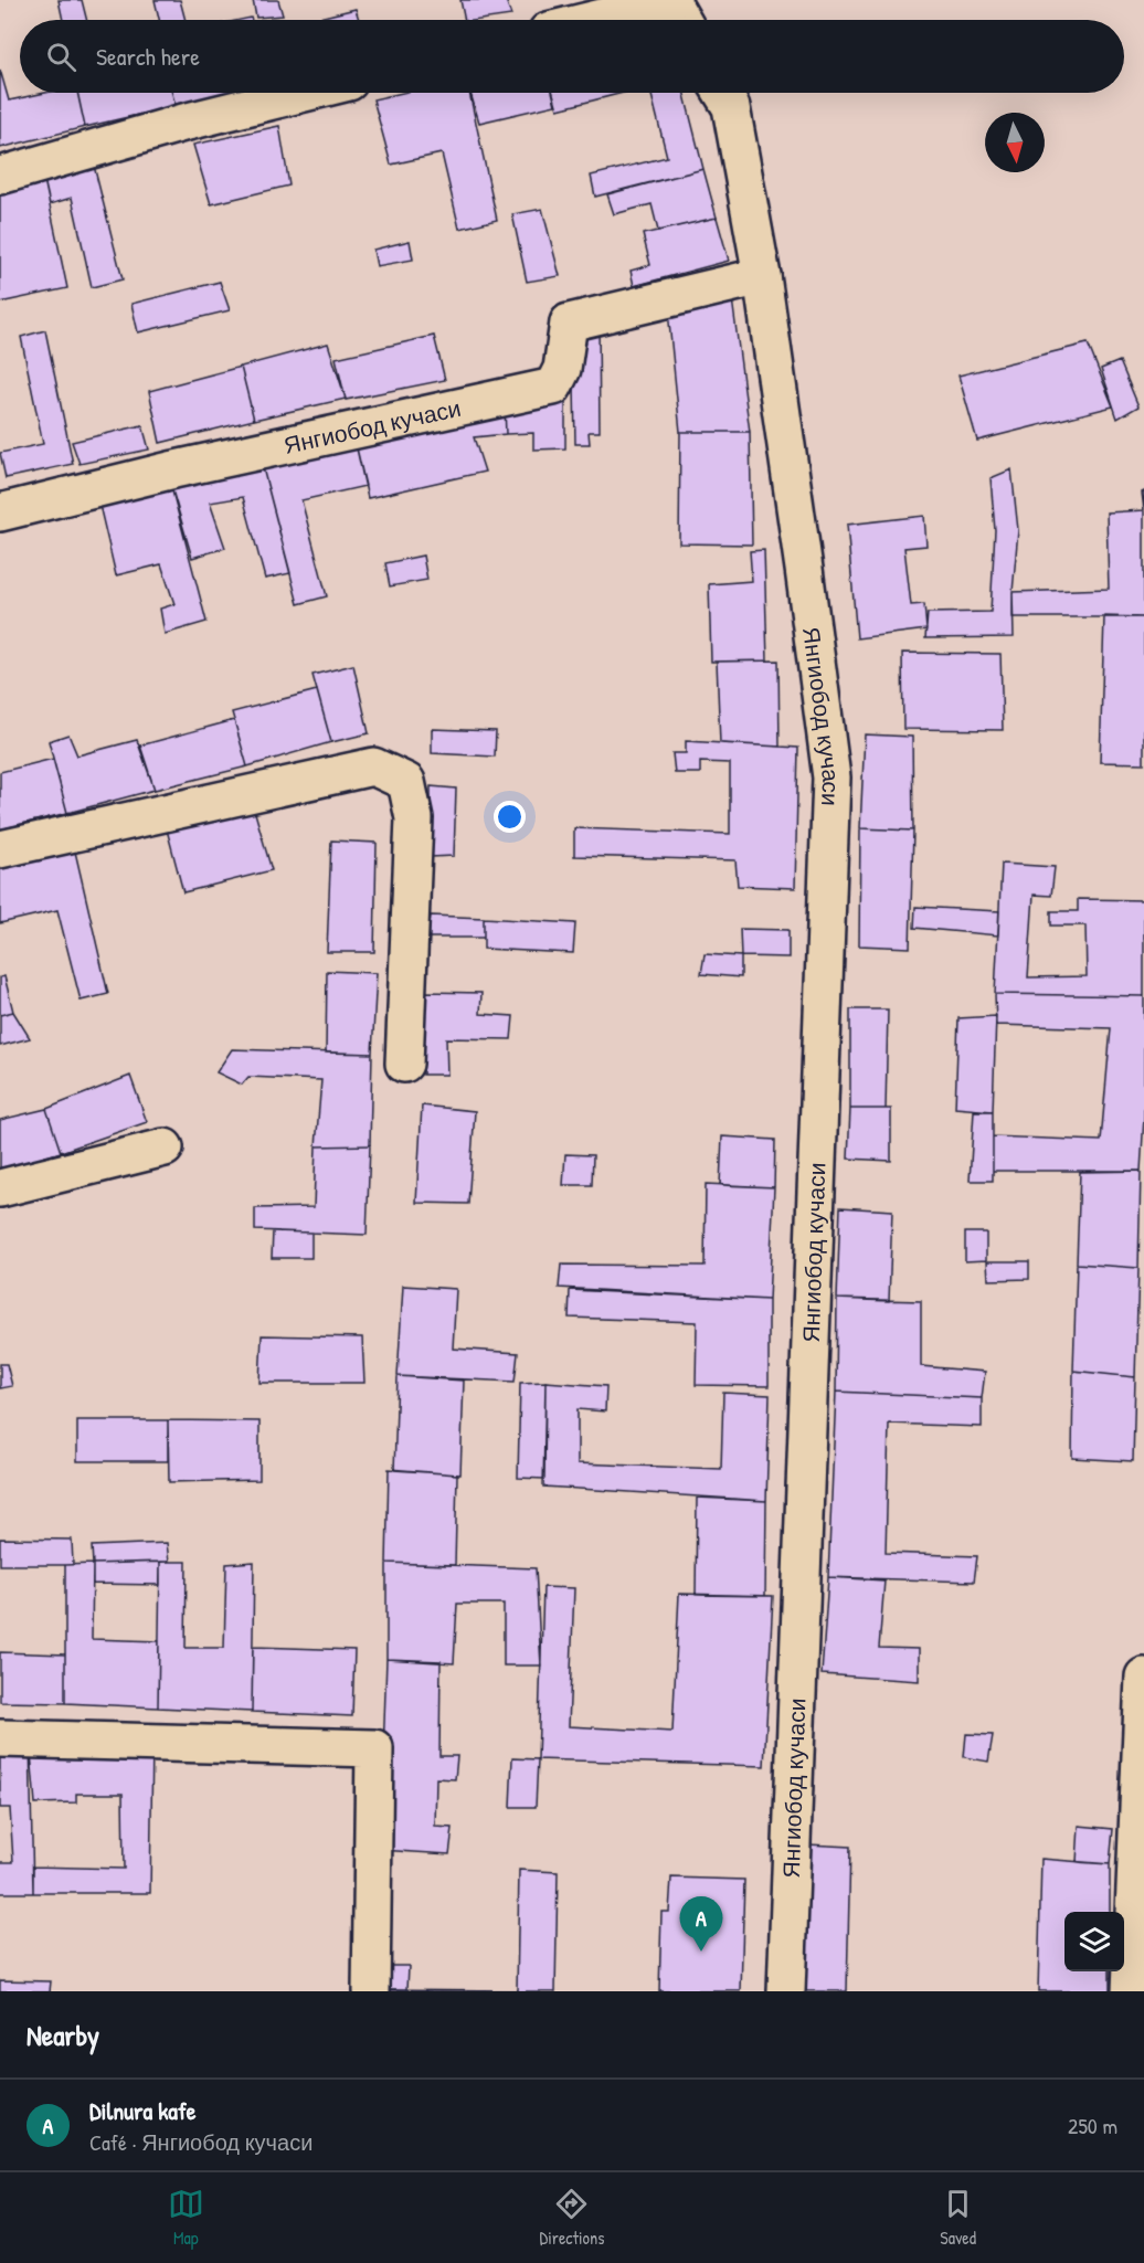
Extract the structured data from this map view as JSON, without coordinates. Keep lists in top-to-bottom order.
{
  "streets": {
    "street": ["Янгиобод кучаси"]
  },
  "north": "bottom",
  "page": {
    "search": "Search here",
    "pins": "A",
    "heading": "Nearby",
    "list": [
      {
        "mark": "A",
        "name": "Dilnura kafe",
        "note": "Café · Янгиобод кучаси",
        "value": "250 m"
      }
    ],
    "nav": ["Map", "Directions", "Saved"]
  }
}
